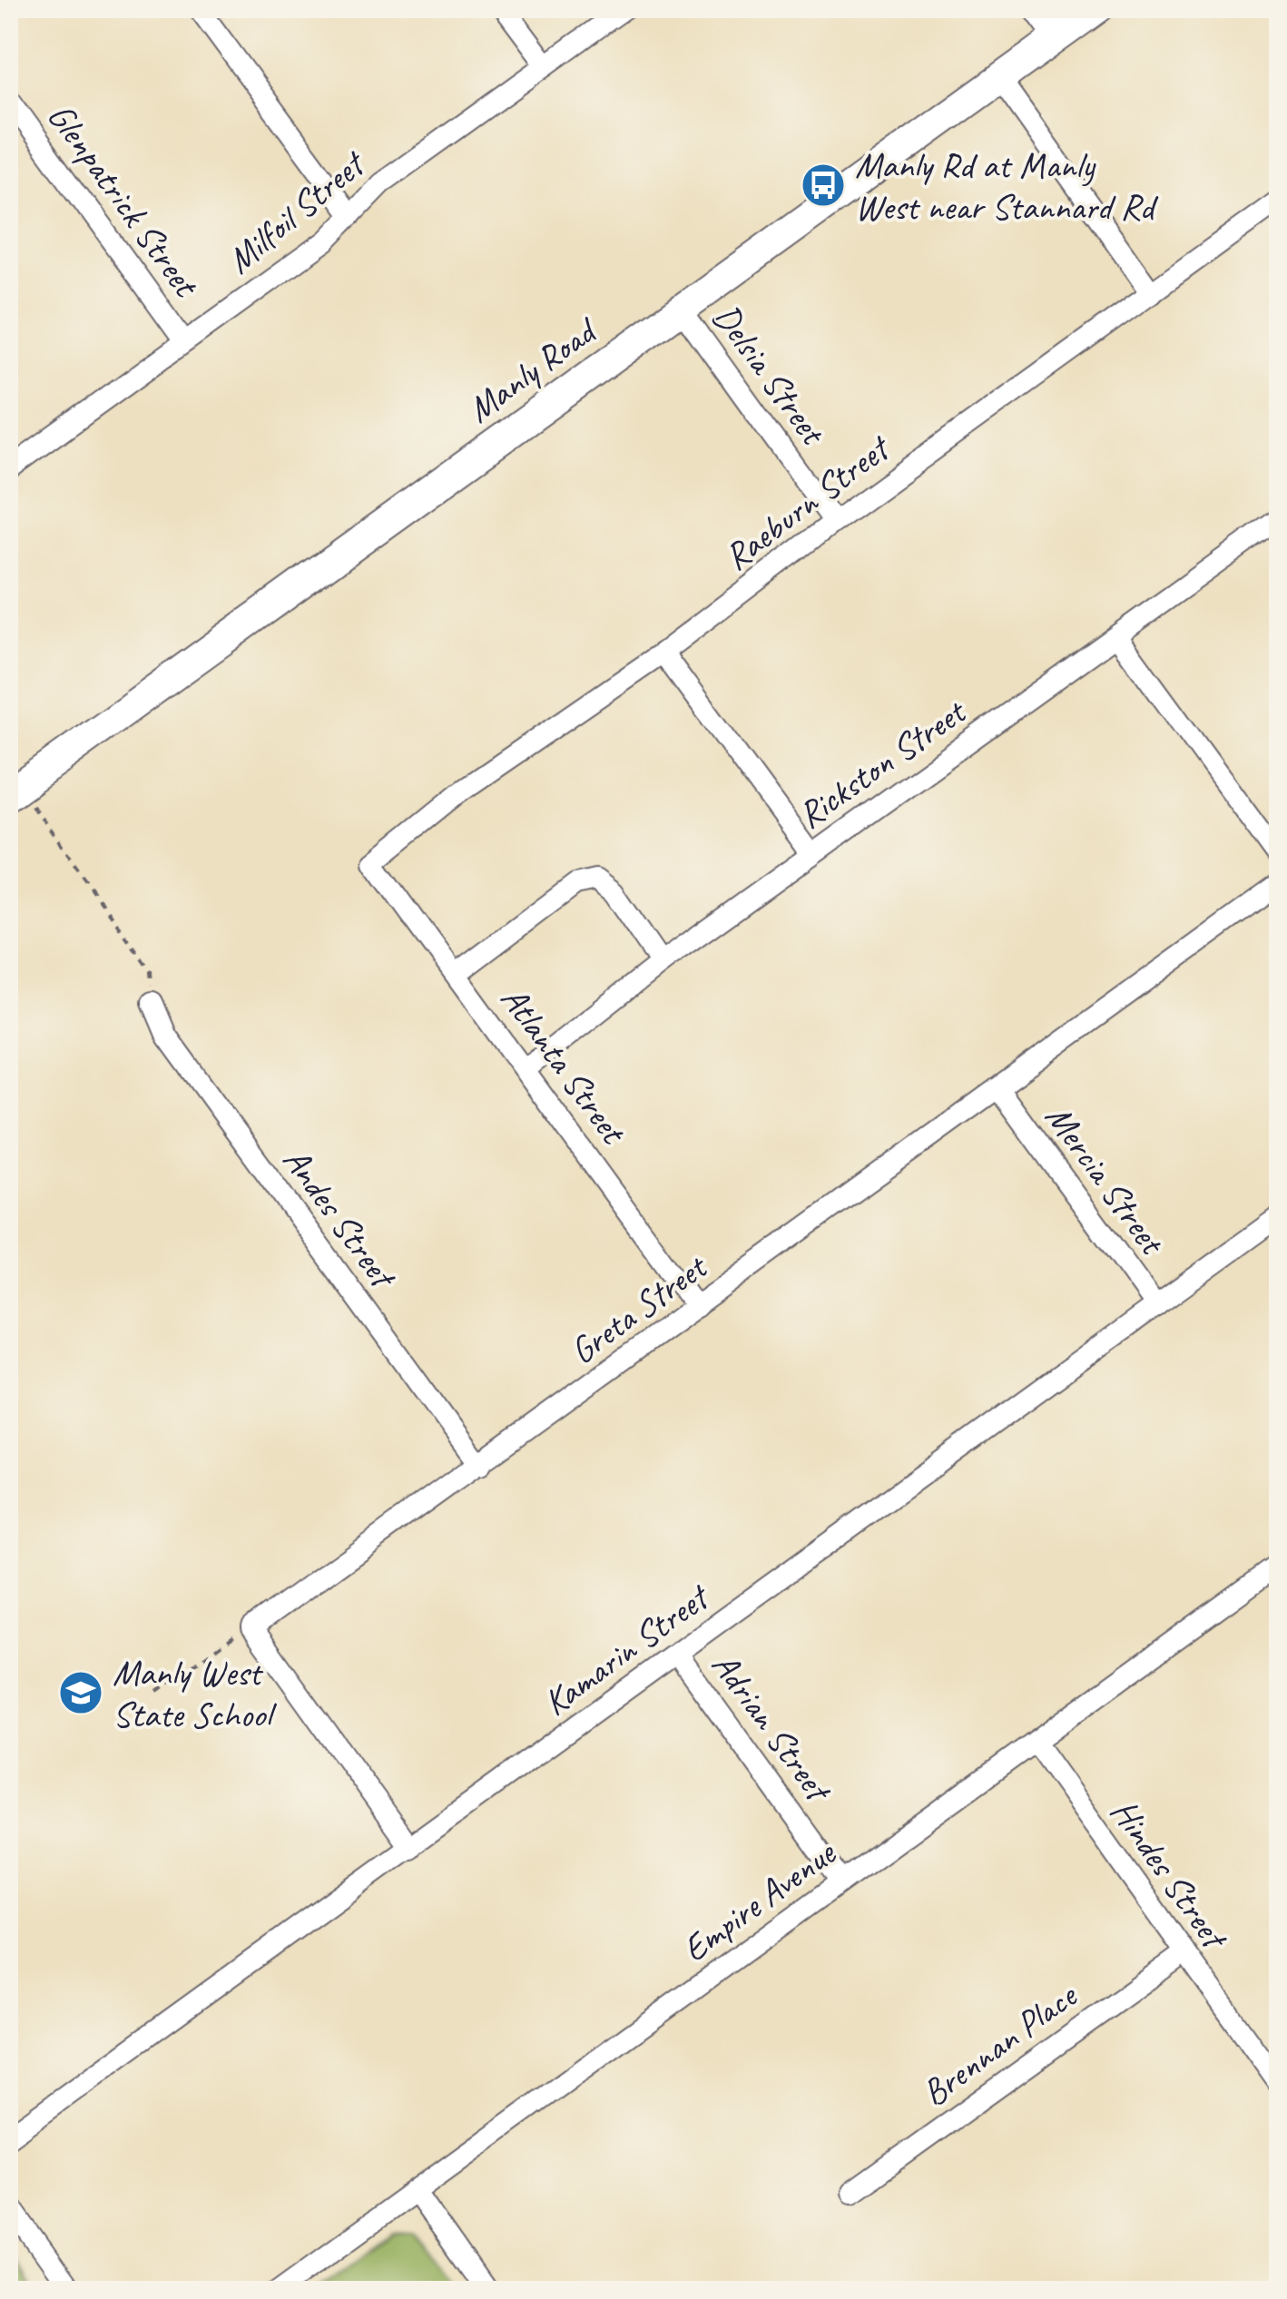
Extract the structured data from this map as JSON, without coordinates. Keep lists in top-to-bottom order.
{
  "streets": {
    "main road": ["Manly Road"],
    "street": [
      "Glenpatrick Street",
      "Milfoil Street",
      "Delsia Street",
      "Raeburn Street",
      "Rickston Street",
      "Atlanta Street",
      "Mercia Street",
      "Andes Street",
      "Greta Street",
      "Kamarin Street",
      "Adrian Street",
      "Hindes Street",
      "Empire Avenue",
      "Brennan Place"
    ]
  },
  "crossings": [
    ["Glenpatrick Street", "Milfoil Street"],
    ["Manly Road", "Delsia Street"],
    ["Delsia Street", "Raeburn Street"],
    ["Raeburn Street", "Atlanta Street"],
    ["Rickston Street", "Atlanta Street"],
    ["Atlanta Street", "Greta Street"],
    ["Mercia Street", "Greta Street"],
    ["Mercia Street", "Kamarin Street"],
    ["Andes Street", "Greta Street"],
    ["Kamarin Street", "Adrian Street"],
    ["Adrian Street", "Empire Avenue"],
    ["Hindes Street", "Empire Avenue"],
    ["Hindes Street", "Brennan Place"]
  ],
  "places": {
    "bus stop": ["Manly Rd at Manly West near Stannard Rd"],
    "school or university": ["Manly West State School"]
  }
}
